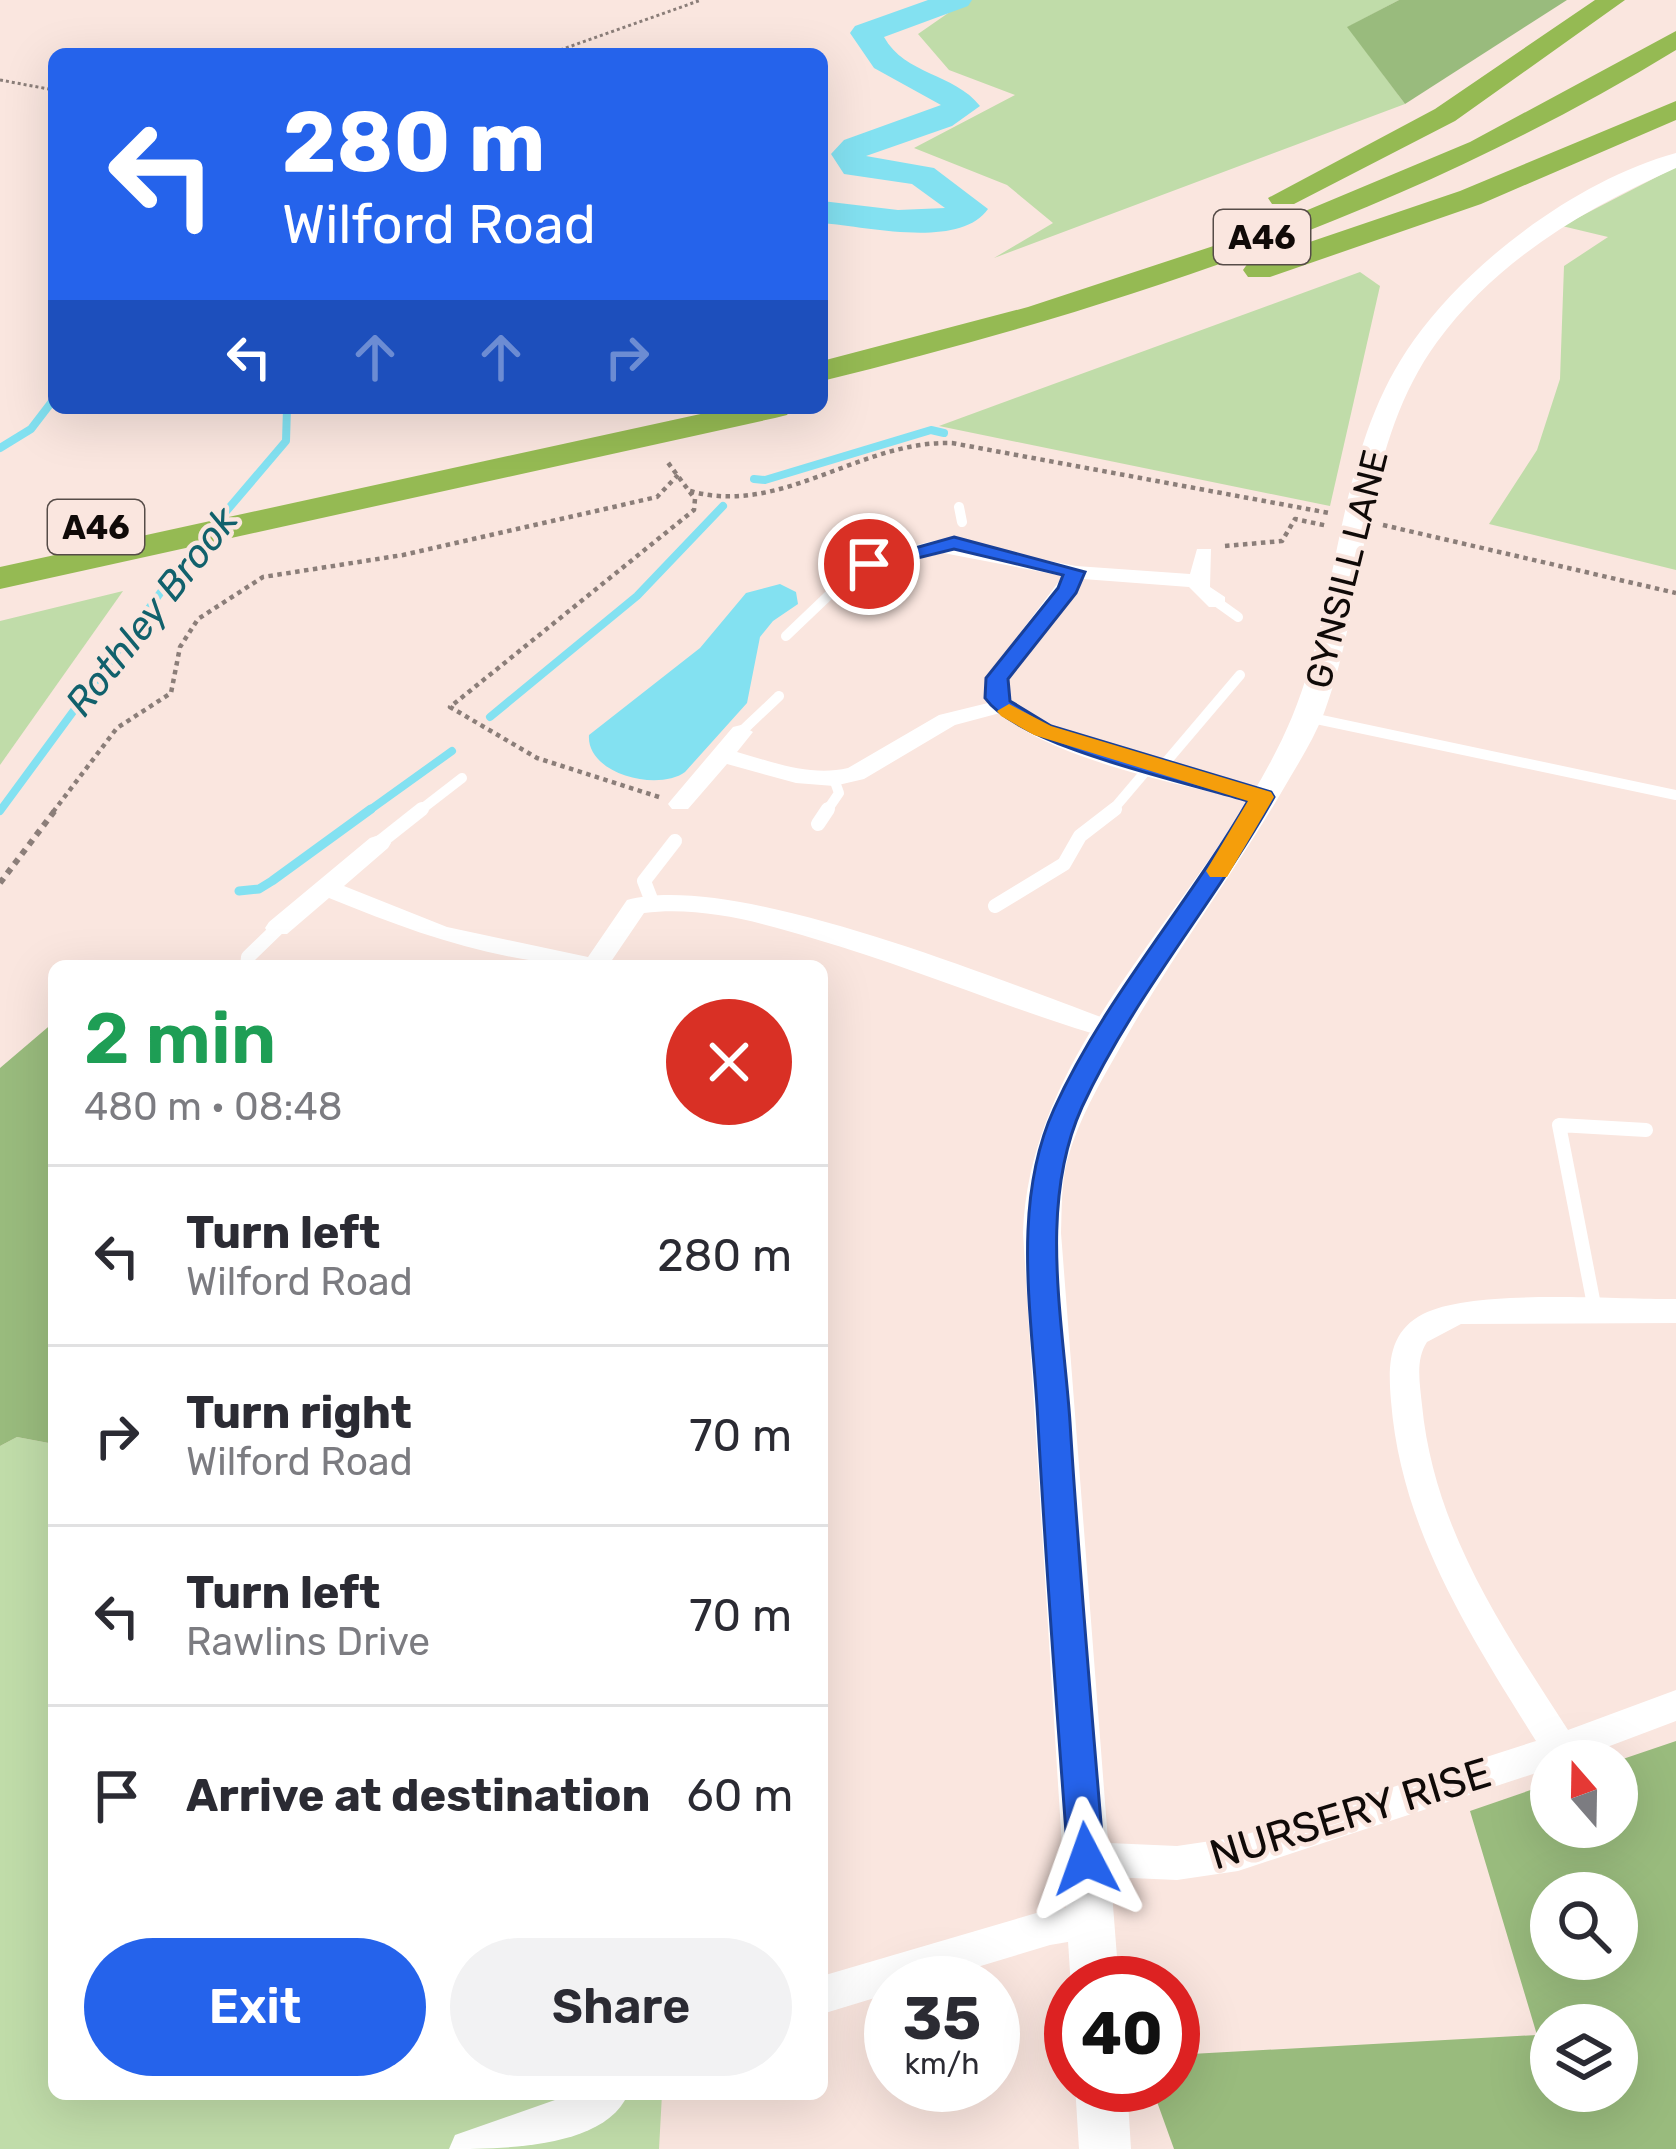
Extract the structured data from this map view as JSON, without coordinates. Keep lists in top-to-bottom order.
{
  "streets": {
    "highway": ["A46"],
    "street": ["GYNSILL LANE", "NURSERY RISE"]
  },
  "crossings": [
    ["GYNSILL LANE", "NURSERY RISE"]
  ],
  "water": ["Rothley Brook"],
  "north": "top",
  "page": {
    "turn": ["280 m", "Wilford Road"],
    "heading": ["2 min", "480 m · 08:48"],
    "list": [
      {
        "name": "Turn left",
        "note": "Wilford Road",
        "value": "280 m"
      },
      {
        "name": "Turn right",
        "note": "Wilford Road",
        "value": "70 m"
      },
      {
        "name": "Turn left",
        "note": "Rawlins Drive",
        "value": "70 m"
      },
      {
        "name": "Arrive at destination",
        "value": "60 m"
      }
    ],
    "buttons": ["Exit", "Share"],
    "speed": "35 km/h",
    "limit": "40"
  }
}
